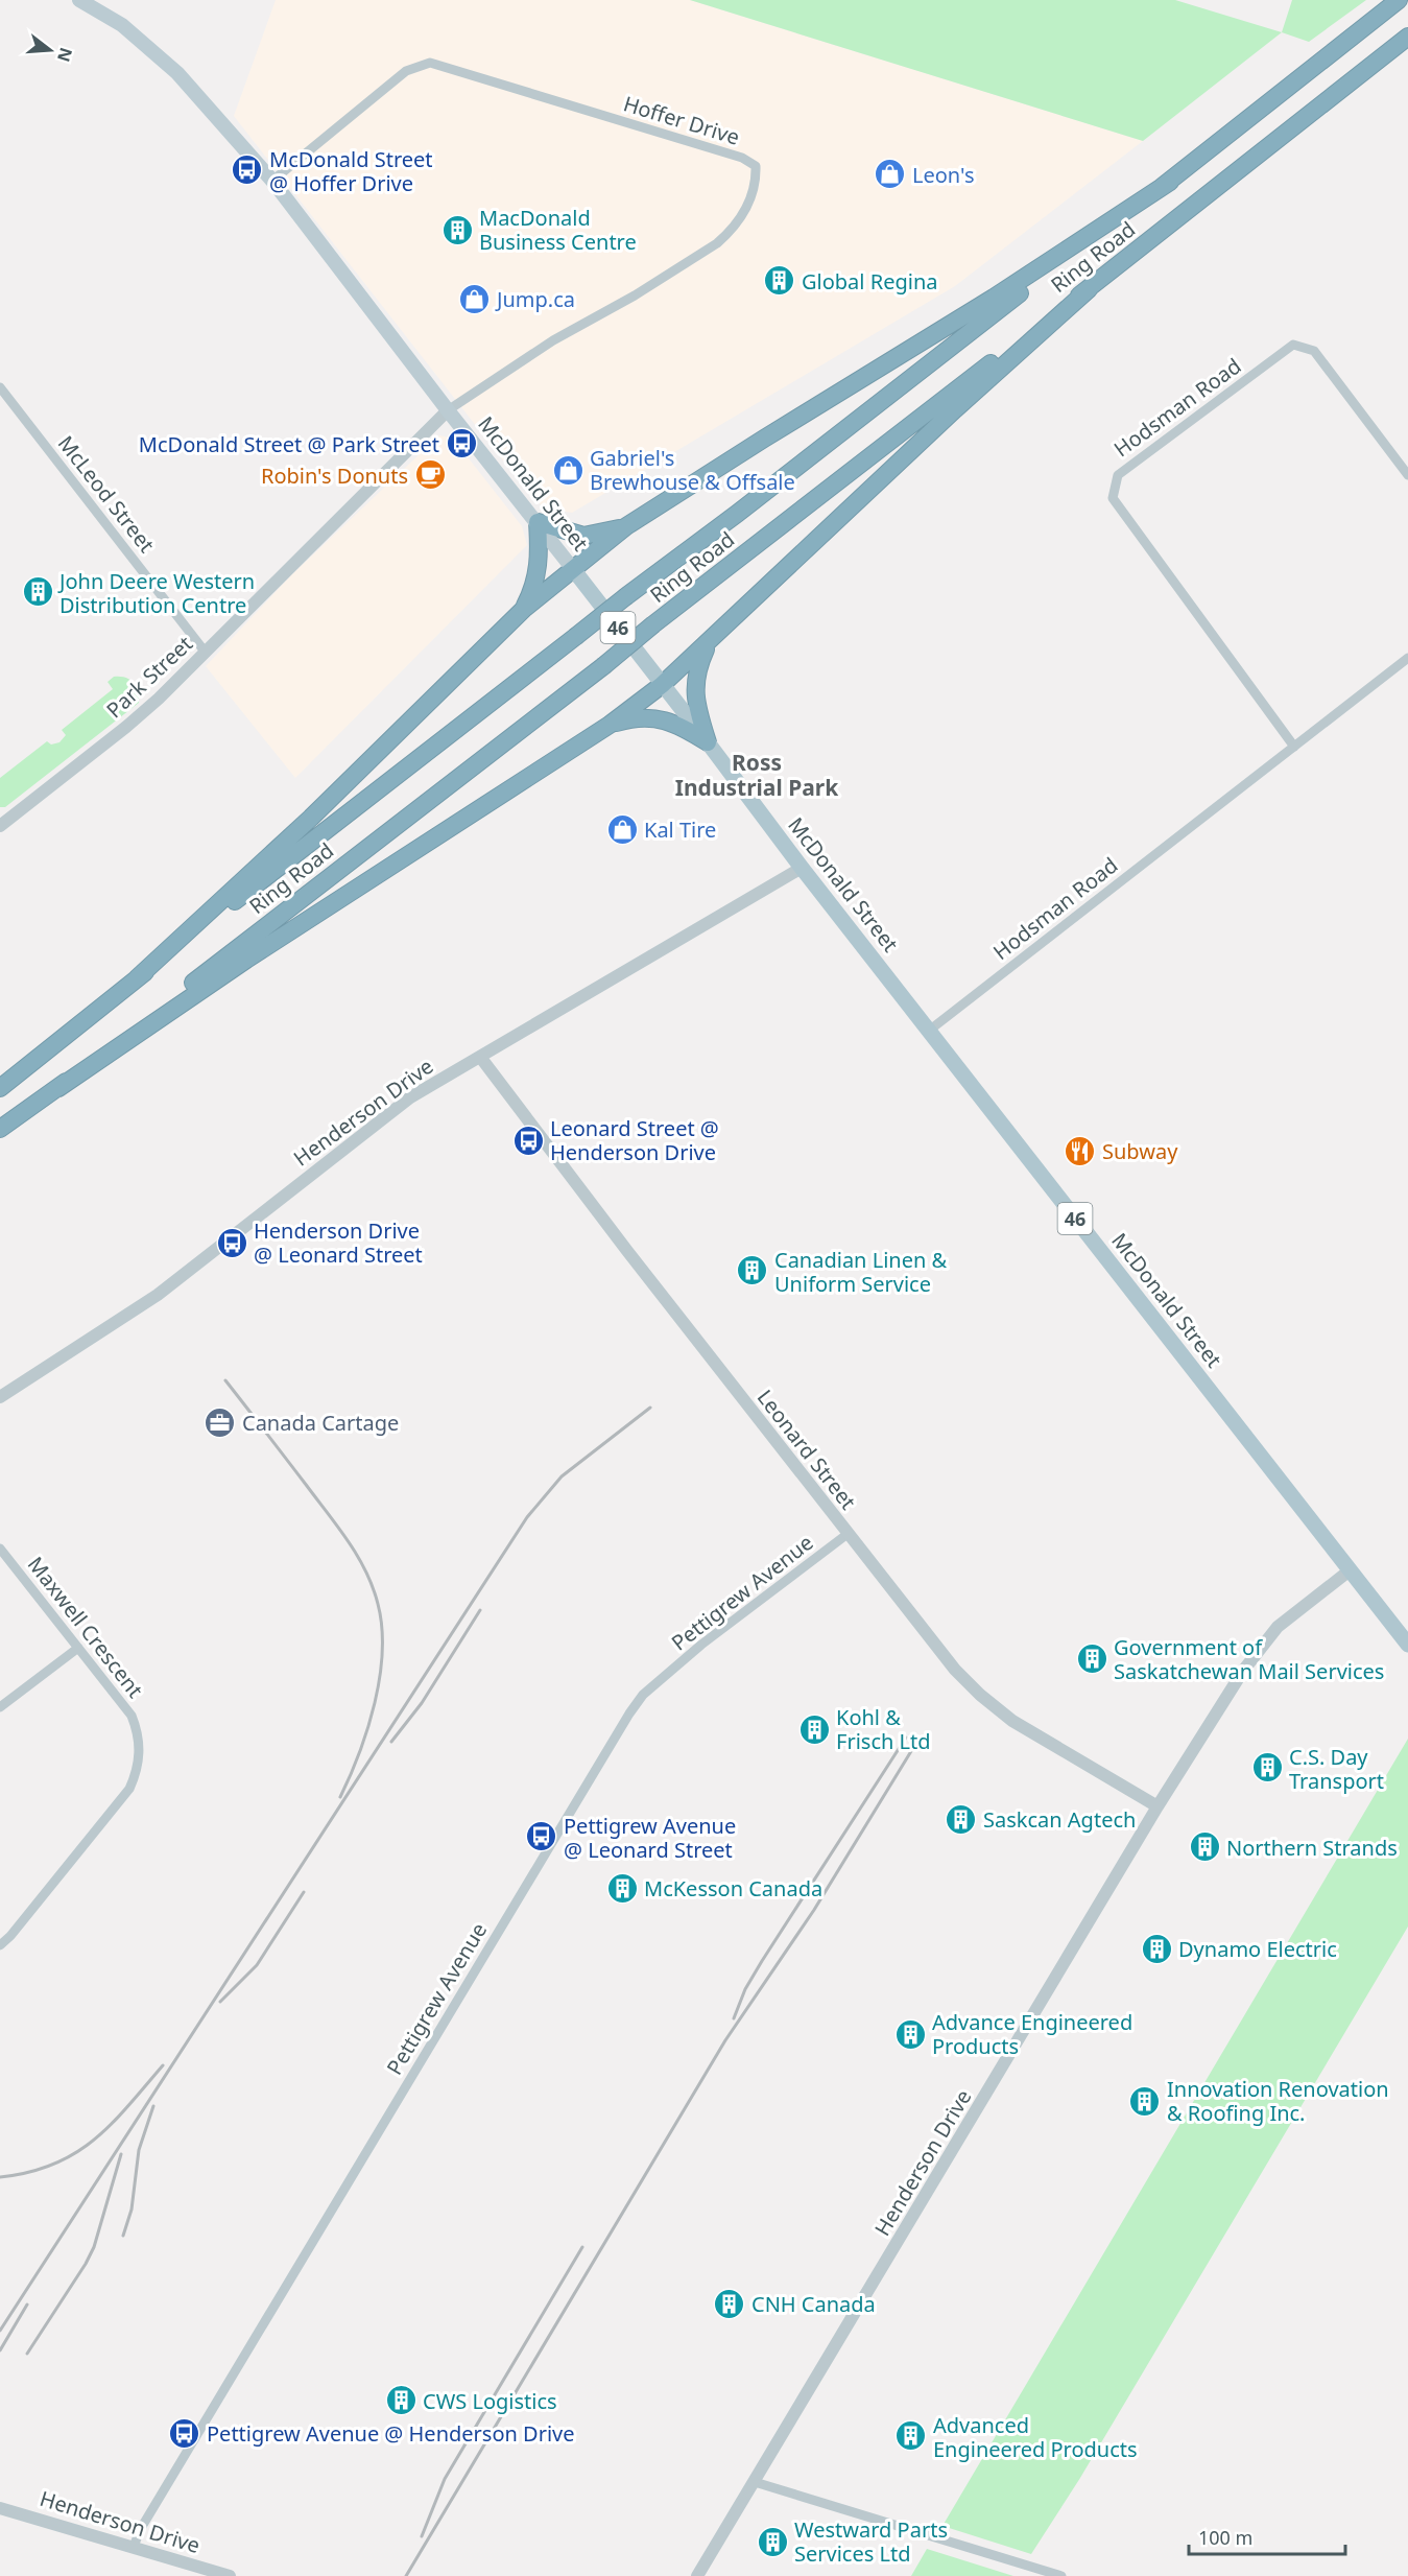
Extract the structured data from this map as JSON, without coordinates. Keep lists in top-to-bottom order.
{
  "streets": {
    "highway": ["Ring Road"],
    "main road": ["McDonald Street", "46"],
    "street": [
      "Hoffer Drive",
      "Hodsman Road",
      "McLeod Street",
      "Park Street",
      "Henderson Drive",
      "Leonard Street",
      "Pettigrew Avenue",
      "Maxwell Crescent"
    ]
  },
  "crossings": [
    ["Hoffer Drive", "McDonald Street"],
    ["Hoffer Drive", "Park Street"],
    ["Hodsman Road", "McDonald Street"],
    ["McDonald Street", "Park Street"],
    ["McDonald Street", "Henderson Drive"],
    ["McLeod Street", "Park Street"],
    ["Henderson Drive", "Leonard Street"],
    ["Henderson Drive", "Pettigrew Avenue"],
    ["Leonard Street", "Pettigrew Avenue"]
  ],
  "districts": ["Ross Industrial Park"],
  "places": {
    "bus stop": [
      "McDonald Street @ Hoffer Drive",
      "McDonald Street @ Park Street",
      "Leonard Street @ Henderson Drive",
      "Henderson Drive @ Leonard Street",
      "Pettigrew Avenue @ Leonard Street",
      "Pettigrew Avenue @ Henderson Drive"
    ],
    "shop": [
      "Leon's",
      "Jump.ca",
      "Gabriel's Brewhouse & Offsale",
      "Kal Tire"
    ],
    "building": [
      "MacDonald Business Centre",
      "Global Regina",
      "John Deere Western Distribution Centre",
      "Canadian Linen & Uniform Service",
      "Government of Saskatchewan Mail Services",
      "Kohl & Frisch Ltd",
      "C.S. Day Transport",
      "Saskcan Agtech",
      "Northern Strands",
      "McKesson Canada",
      "Dynamo Electric",
      "Advance Engineered Products",
      "Innovation Renovation & Roofing Inc.",
      "CNH Canada",
      "CWS Logistics",
      "Advanced Engineered Products",
      "Westward Parts Services Ltd"
    ],
    "cafe": ["Robin's Donuts"],
    "restaurant": ["Subway"],
    "office": ["Canada Cartage"]
  },
  "scale_bar": "100 m",
  "north": "right"
}
